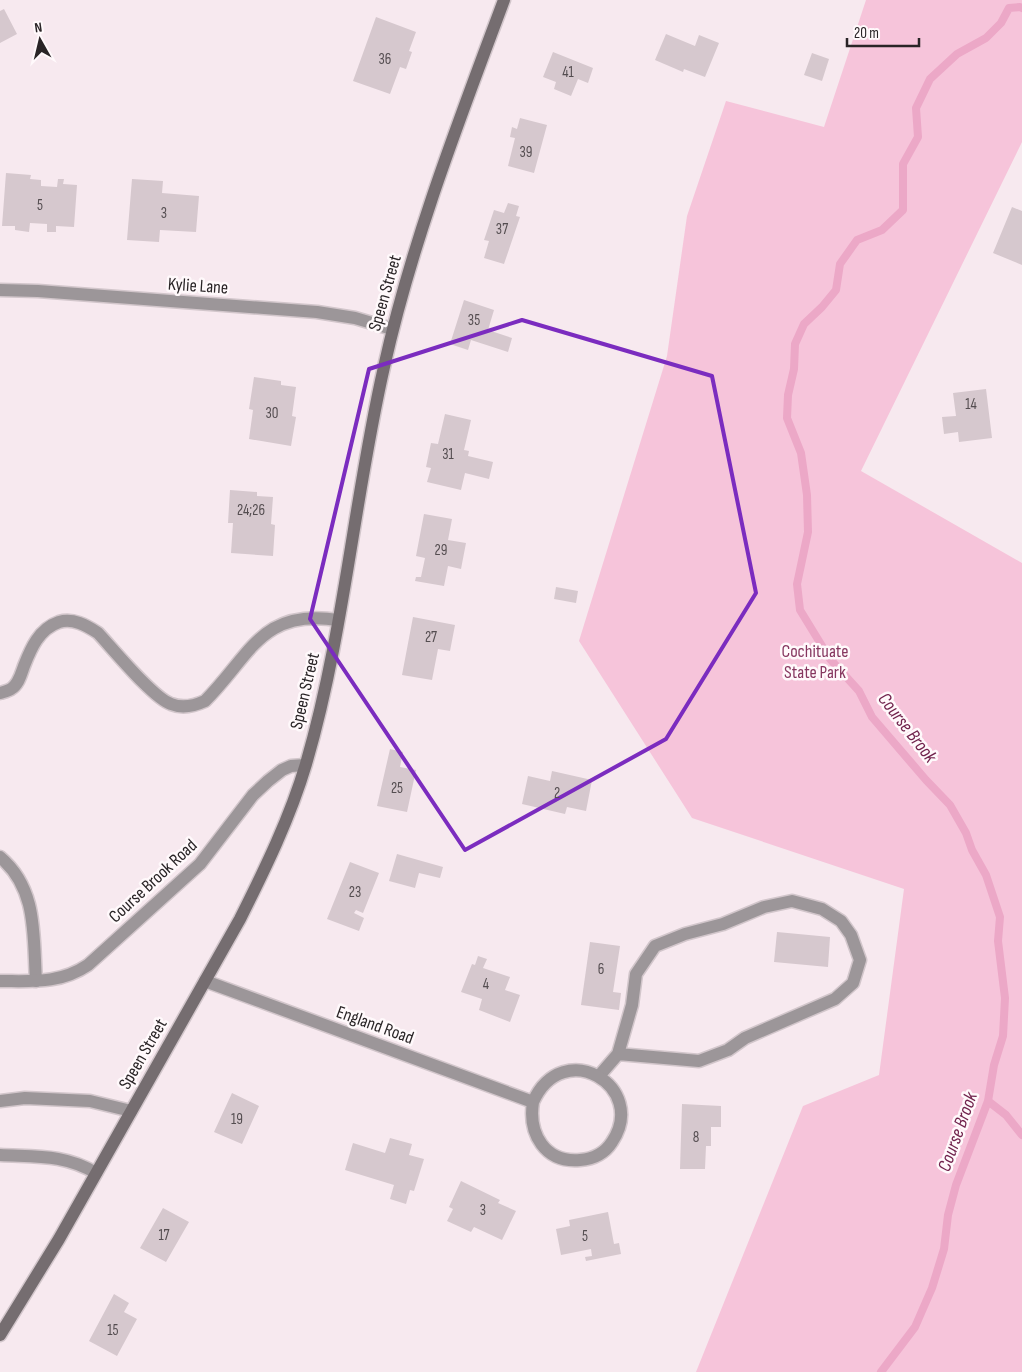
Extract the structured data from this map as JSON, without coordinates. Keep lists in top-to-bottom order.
{
  "streets": {
    "street": [
      "Kylie Lane",
      "Speen Street",
      "Course Brook Road",
      "England Road"
    ]
  },
  "crossings": [
    ["Kylie Lane", "Speen Street"],
    ["Speen Street", "Course Brook Road"],
    ["Speen Street", "England Road"]
  ],
  "water": ["Course Brook"],
  "parks": ["Cochituate State Park"],
  "house_numbers": [
    "36",
    "41",
    "39",
    "5",
    "3",
    "37",
    "35",
    "14",
    "30",
    "31",
    "24;26",
    "29",
    "27",
    "25",
    "2",
    "23",
    "6",
    "4",
    "19",
    "8",
    "3",
    "17",
    "5",
    "15"
  ],
  "scale_bar": "20 m",
  "north": "top"
}
